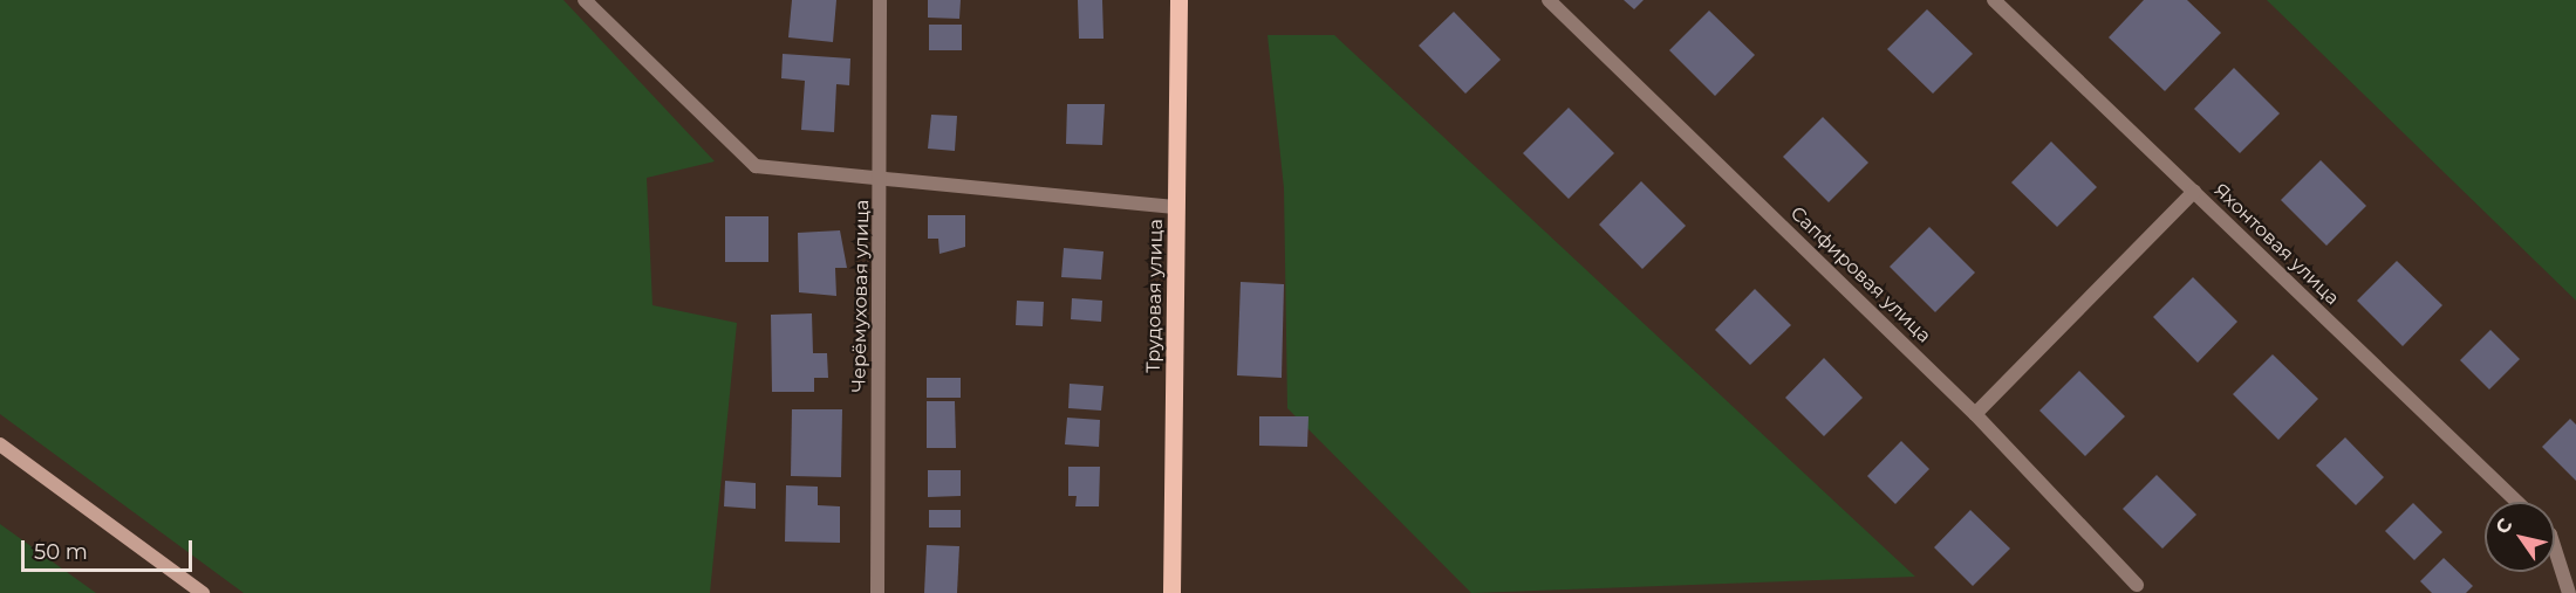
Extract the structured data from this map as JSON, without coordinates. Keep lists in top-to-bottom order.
{
  "streets": {
    "main road": ["Трудовая улица"],
    "street": ["Яхонтовая улица", "Сапфировая улица", "Черёмуховая улица"]
  },
  "scale_bar": "50 m",
  "north": "top left"
}
